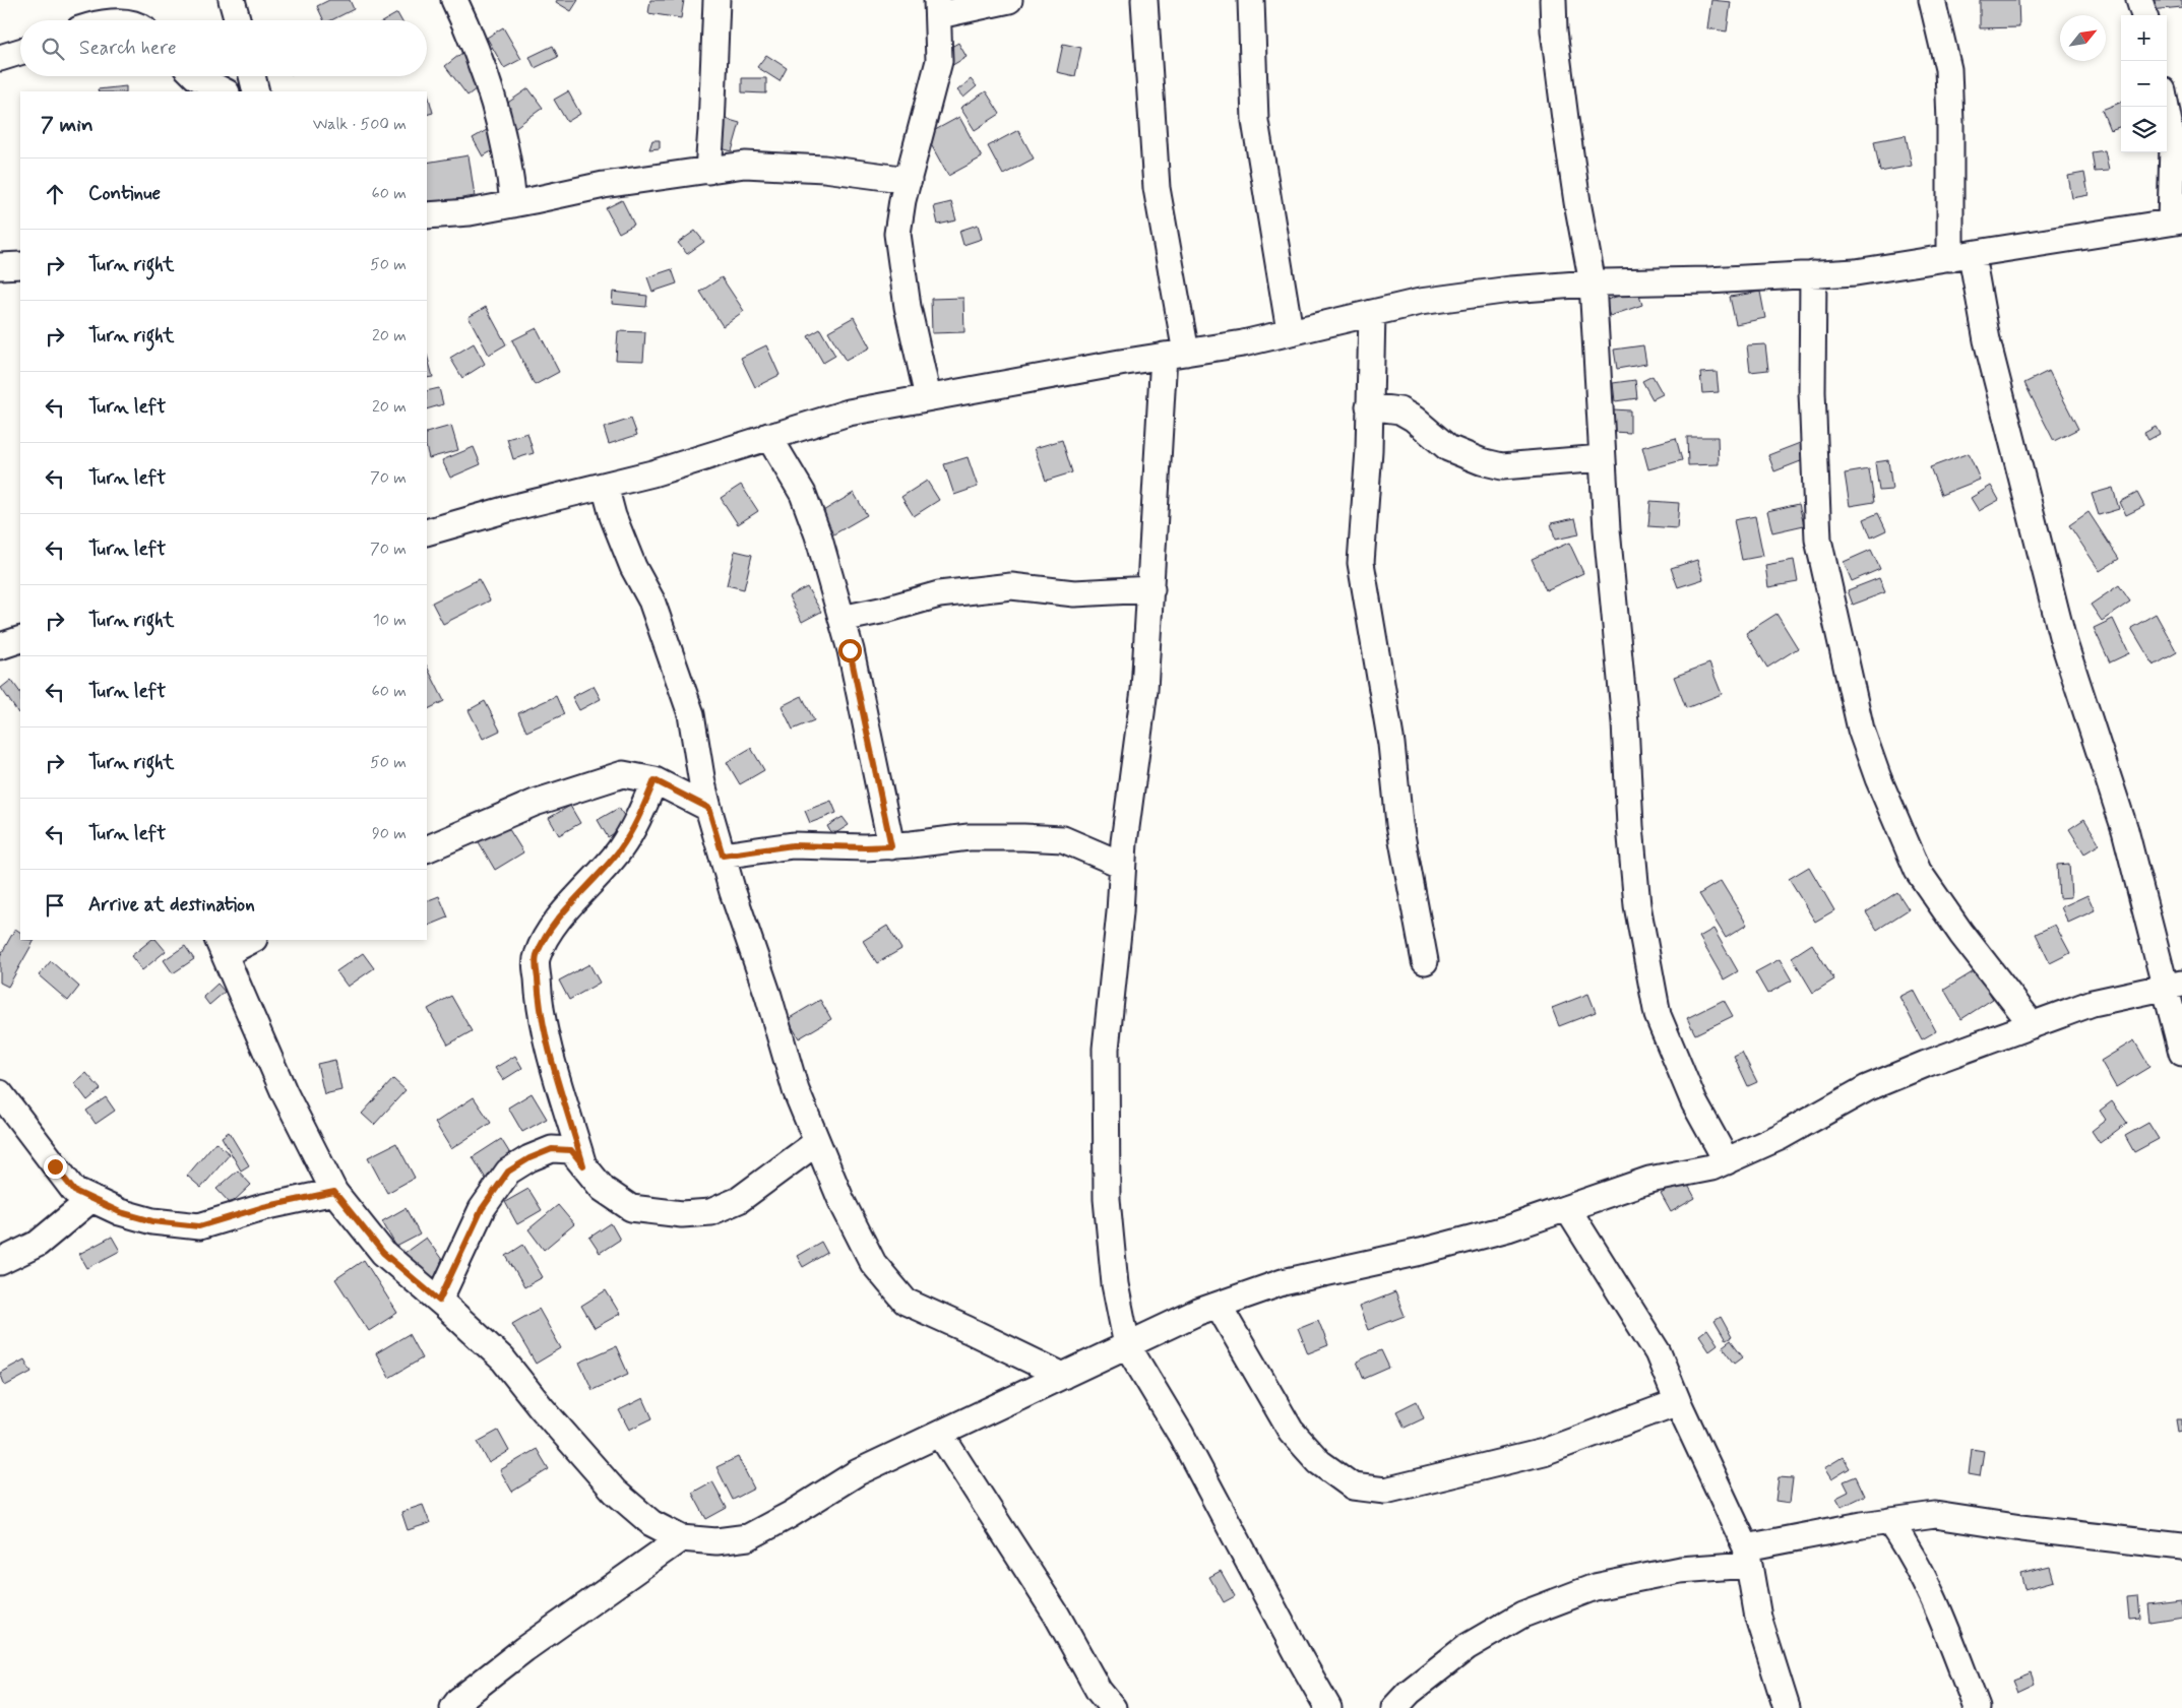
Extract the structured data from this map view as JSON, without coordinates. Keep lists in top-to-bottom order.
{
  "north": "top right",
  "page": {
    "map_buttons": ["+", "−"],
    "search": "Search here",
    "heading": ["7 min", "Walk · 500 m"],
    "list": [
      ["Continue", "60 m"],
      ["Turn right", "50 m"],
      ["Turn right", "20 m"],
      ["Turn left", "20 m"],
      ["Turn left", "70 m"],
      ["Turn left", "70 m"],
      ["Turn right", "10 m"],
      ["Turn left", "60 m"],
      ["Turn right", "50 m"],
      ["Turn left", "90 m"],
      "Arrive at destination"
    ]
  }
}
